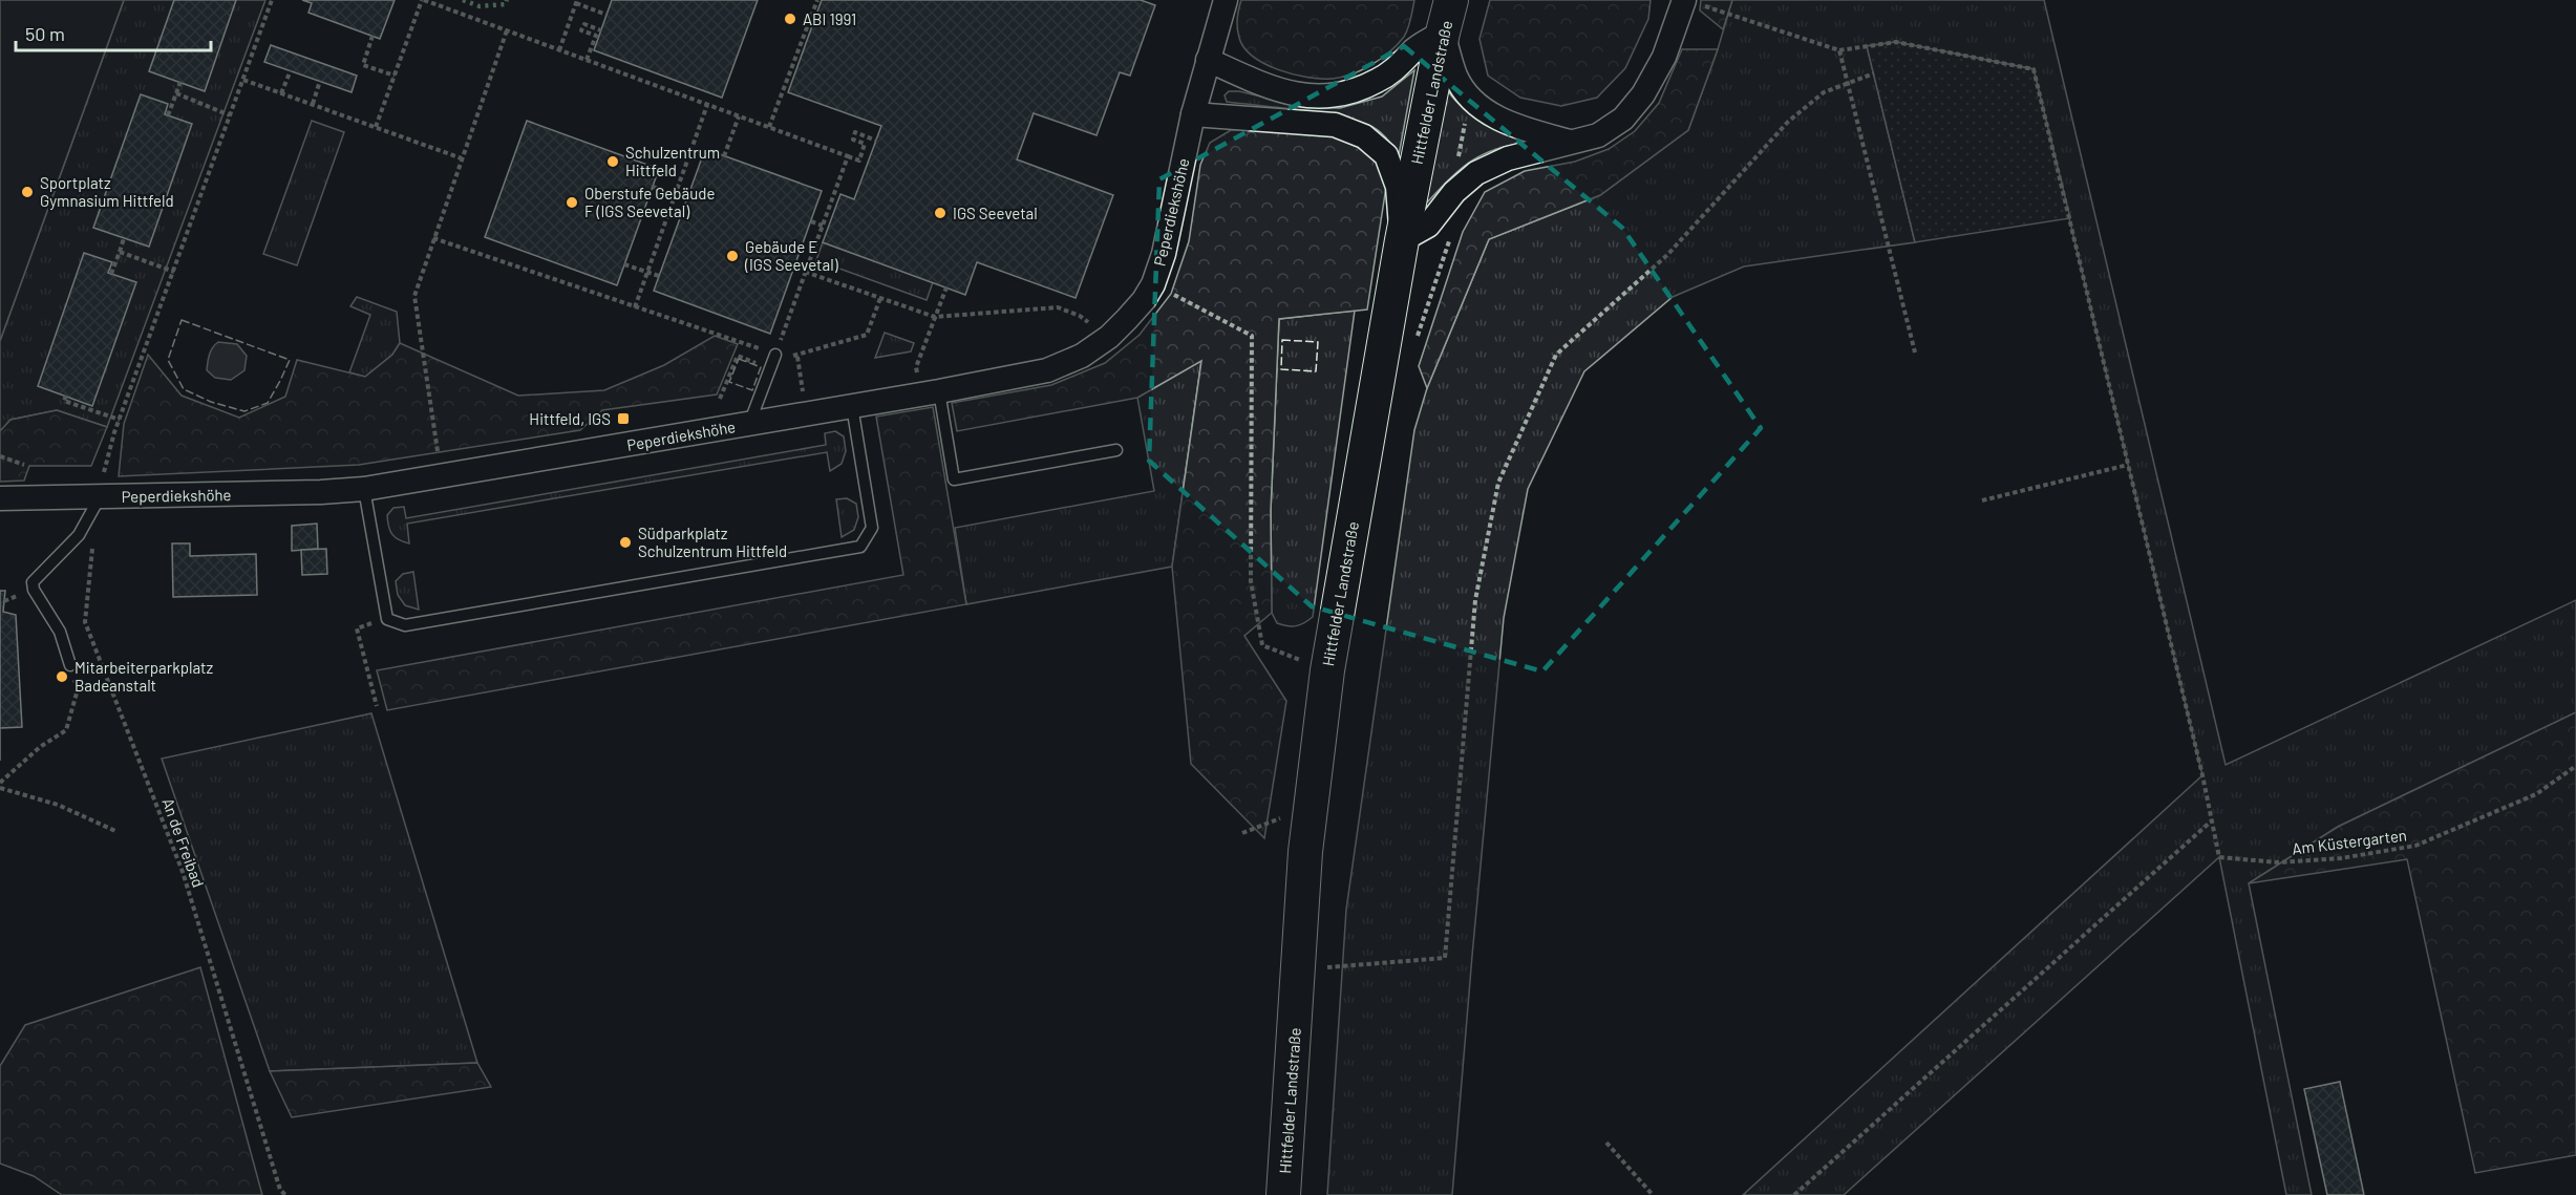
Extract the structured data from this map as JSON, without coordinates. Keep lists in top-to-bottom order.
{
  "streets": {
    "main road": ["Hittfelder Landstraße"],
    "street": ["Peperdiekshöhe"],
    "path": ["Am Küstergarten", "An de Freibad"]
  },
  "places": {
    "other": [
      "ABI 1991",
      "Schulzentrum Hittfeld",
      "Sportplatz Gymnasium Hittfeld",
      "Oberstufe Gebäude F (IGS Seevetal)",
      "IGS Seevetal",
      "Gebäude E (IGS Seevetal)",
      "Südparkplatz Schulzentrum Hittfeld",
      "Mitarbeiterparkplatz Badeanstalt"
    ],
    "transit": ["Hittfeld, IGS"]
  },
  "scale_bar": "50 m"
}
